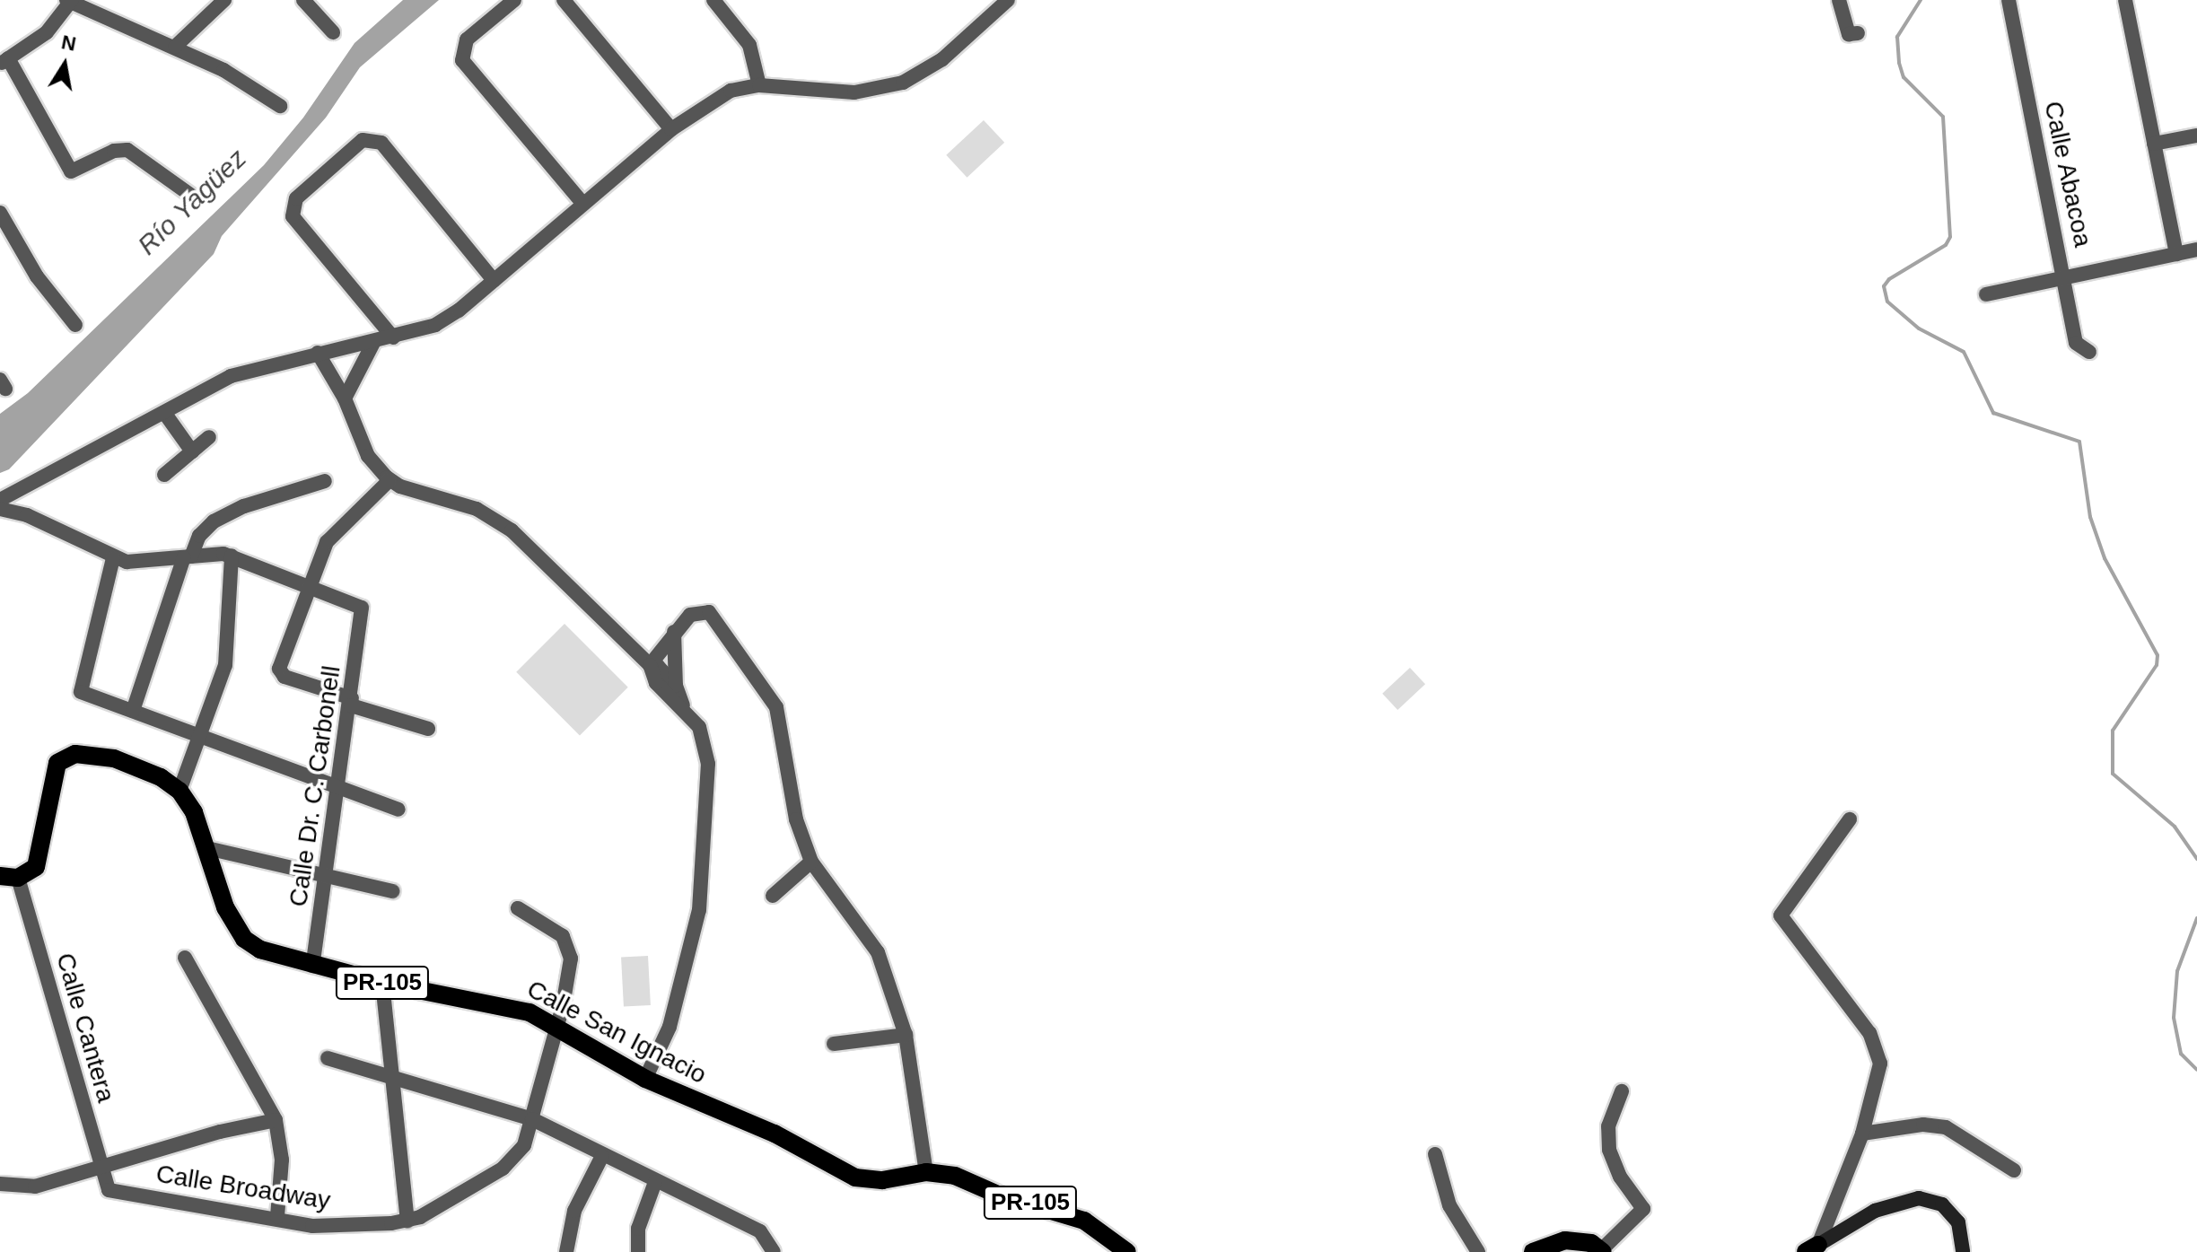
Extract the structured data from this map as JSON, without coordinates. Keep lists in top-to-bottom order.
{
  "streets": {
    "main road": ["PR-105", "Calle San Ignacio"],
    "street": [
      "Calle Abacoa",
      "Calle Dr. C. Carbonell",
      "Calle Cantera",
      "Calle Broadway"
    ]
  },
  "crossings": [
    ["Calle Dr. C. Carbonell", "Calle San Ignacio"],
    ["PR-105", "Calle San Ignacio"],
    ["Calle Cantera", "Calle San Ignacio"],
    ["Calle Cantera", "Calle Broadway"],
    ["Calle San Ignacio", "Calle Broadway"]
  ],
  "water": ["Río Yagüez"],
  "north": "top"
}
